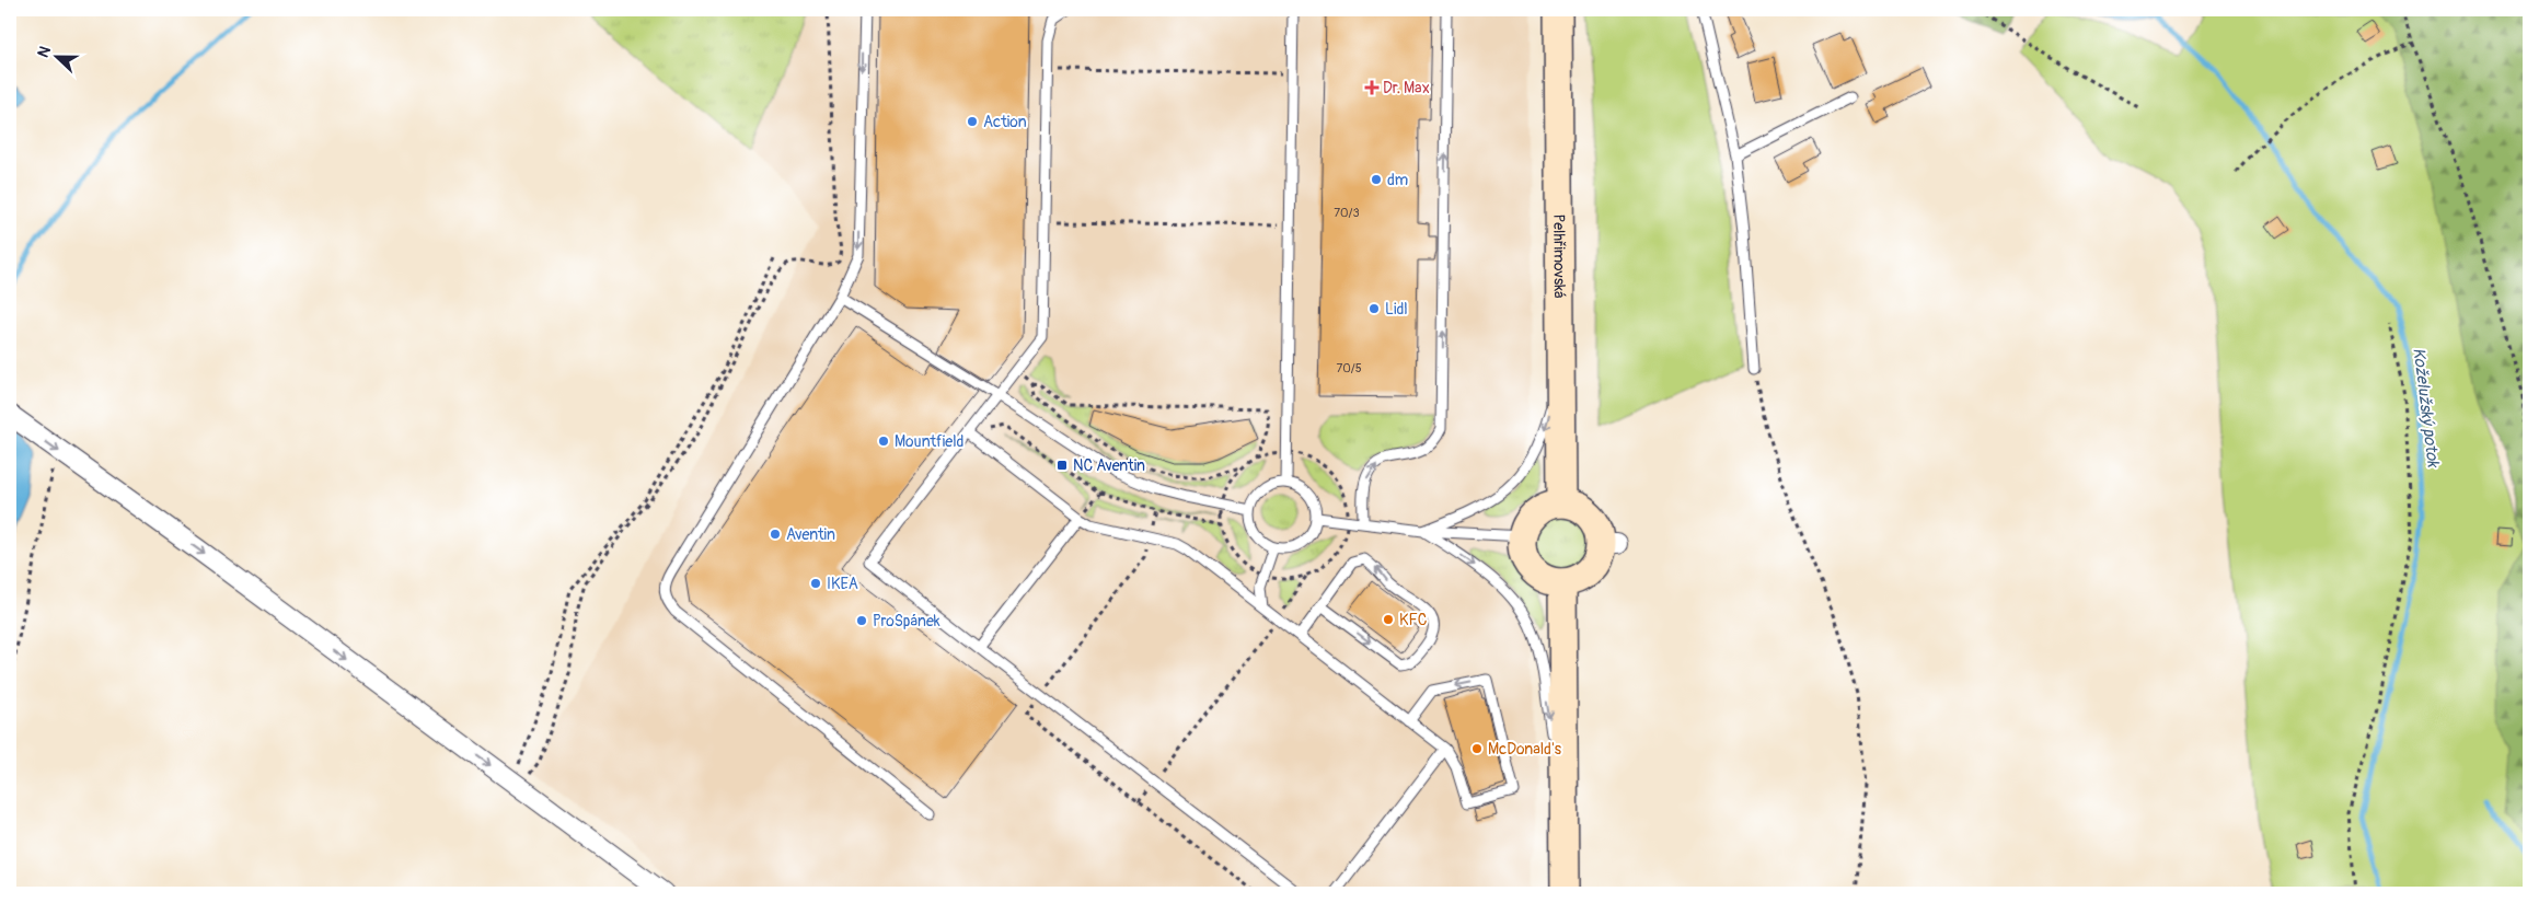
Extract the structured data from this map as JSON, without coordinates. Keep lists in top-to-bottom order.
{
  "streets": {
    "main road": ["Pelhřimovská"]
  },
  "water": ["Koželužský potok"],
  "places": {
    "health": ["Dr. Max"],
    "other": [
      "Action",
      "dm",
      "Lidl",
      "Mountfield",
      "Aventin",
      "IKEA",
      "KFC",
      "ProSpánek",
      "McDonald's"
    ],
    "transit": ["NC Aventin"]
  },
  "house_numbers": ["70/3", "70/5"],
  "north": "left"
}
